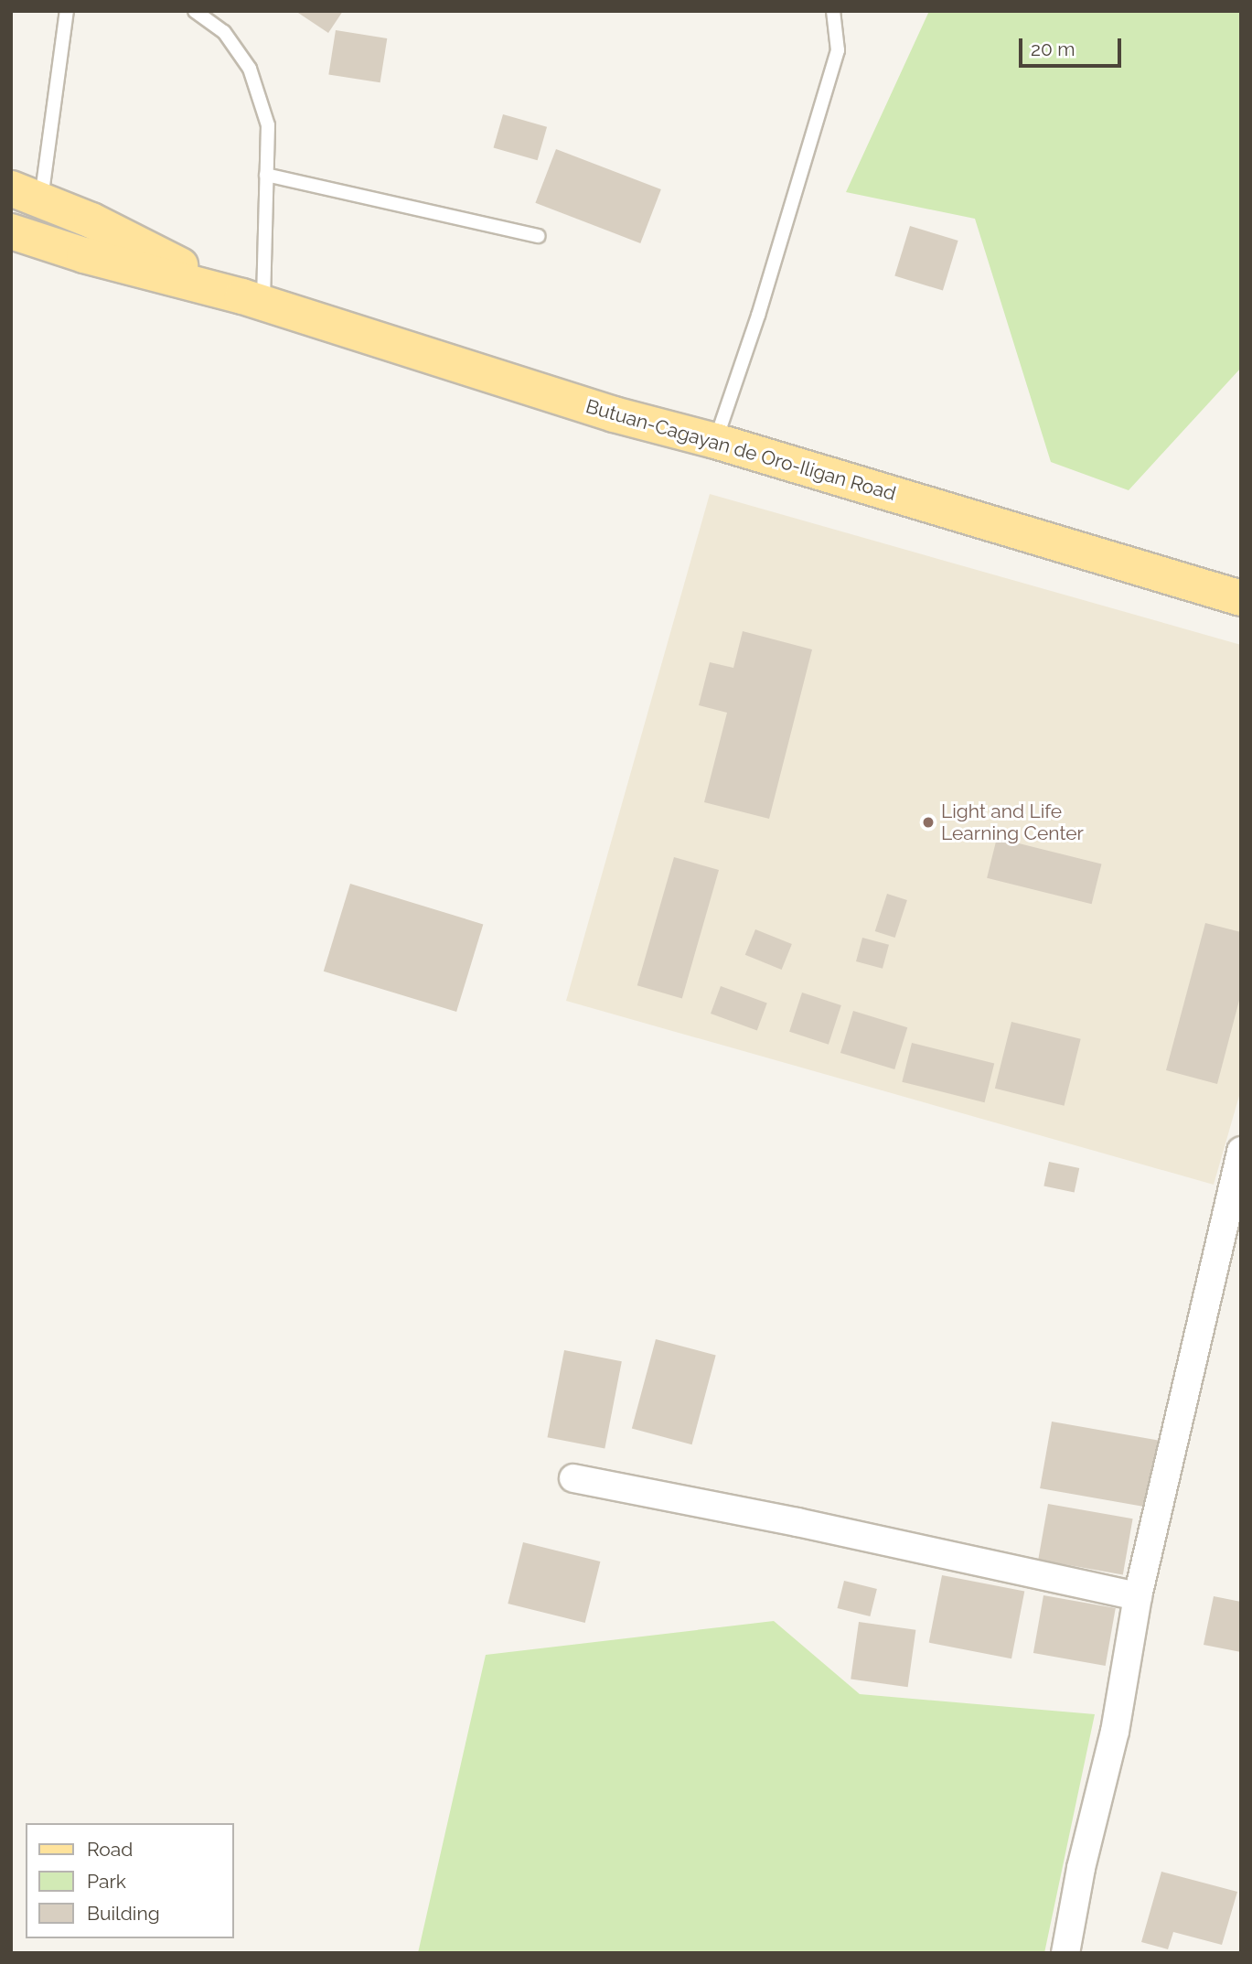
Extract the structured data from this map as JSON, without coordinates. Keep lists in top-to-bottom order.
{
  "streets": {
    "main road": ["Butuan-Cagayan de Oro-Iligan Road"]
  },
  "places": ["Light and Life Learning Center"],
  "legend": ["Road", "Park", "Building"],
  "scale_bar": "20 m"
}
